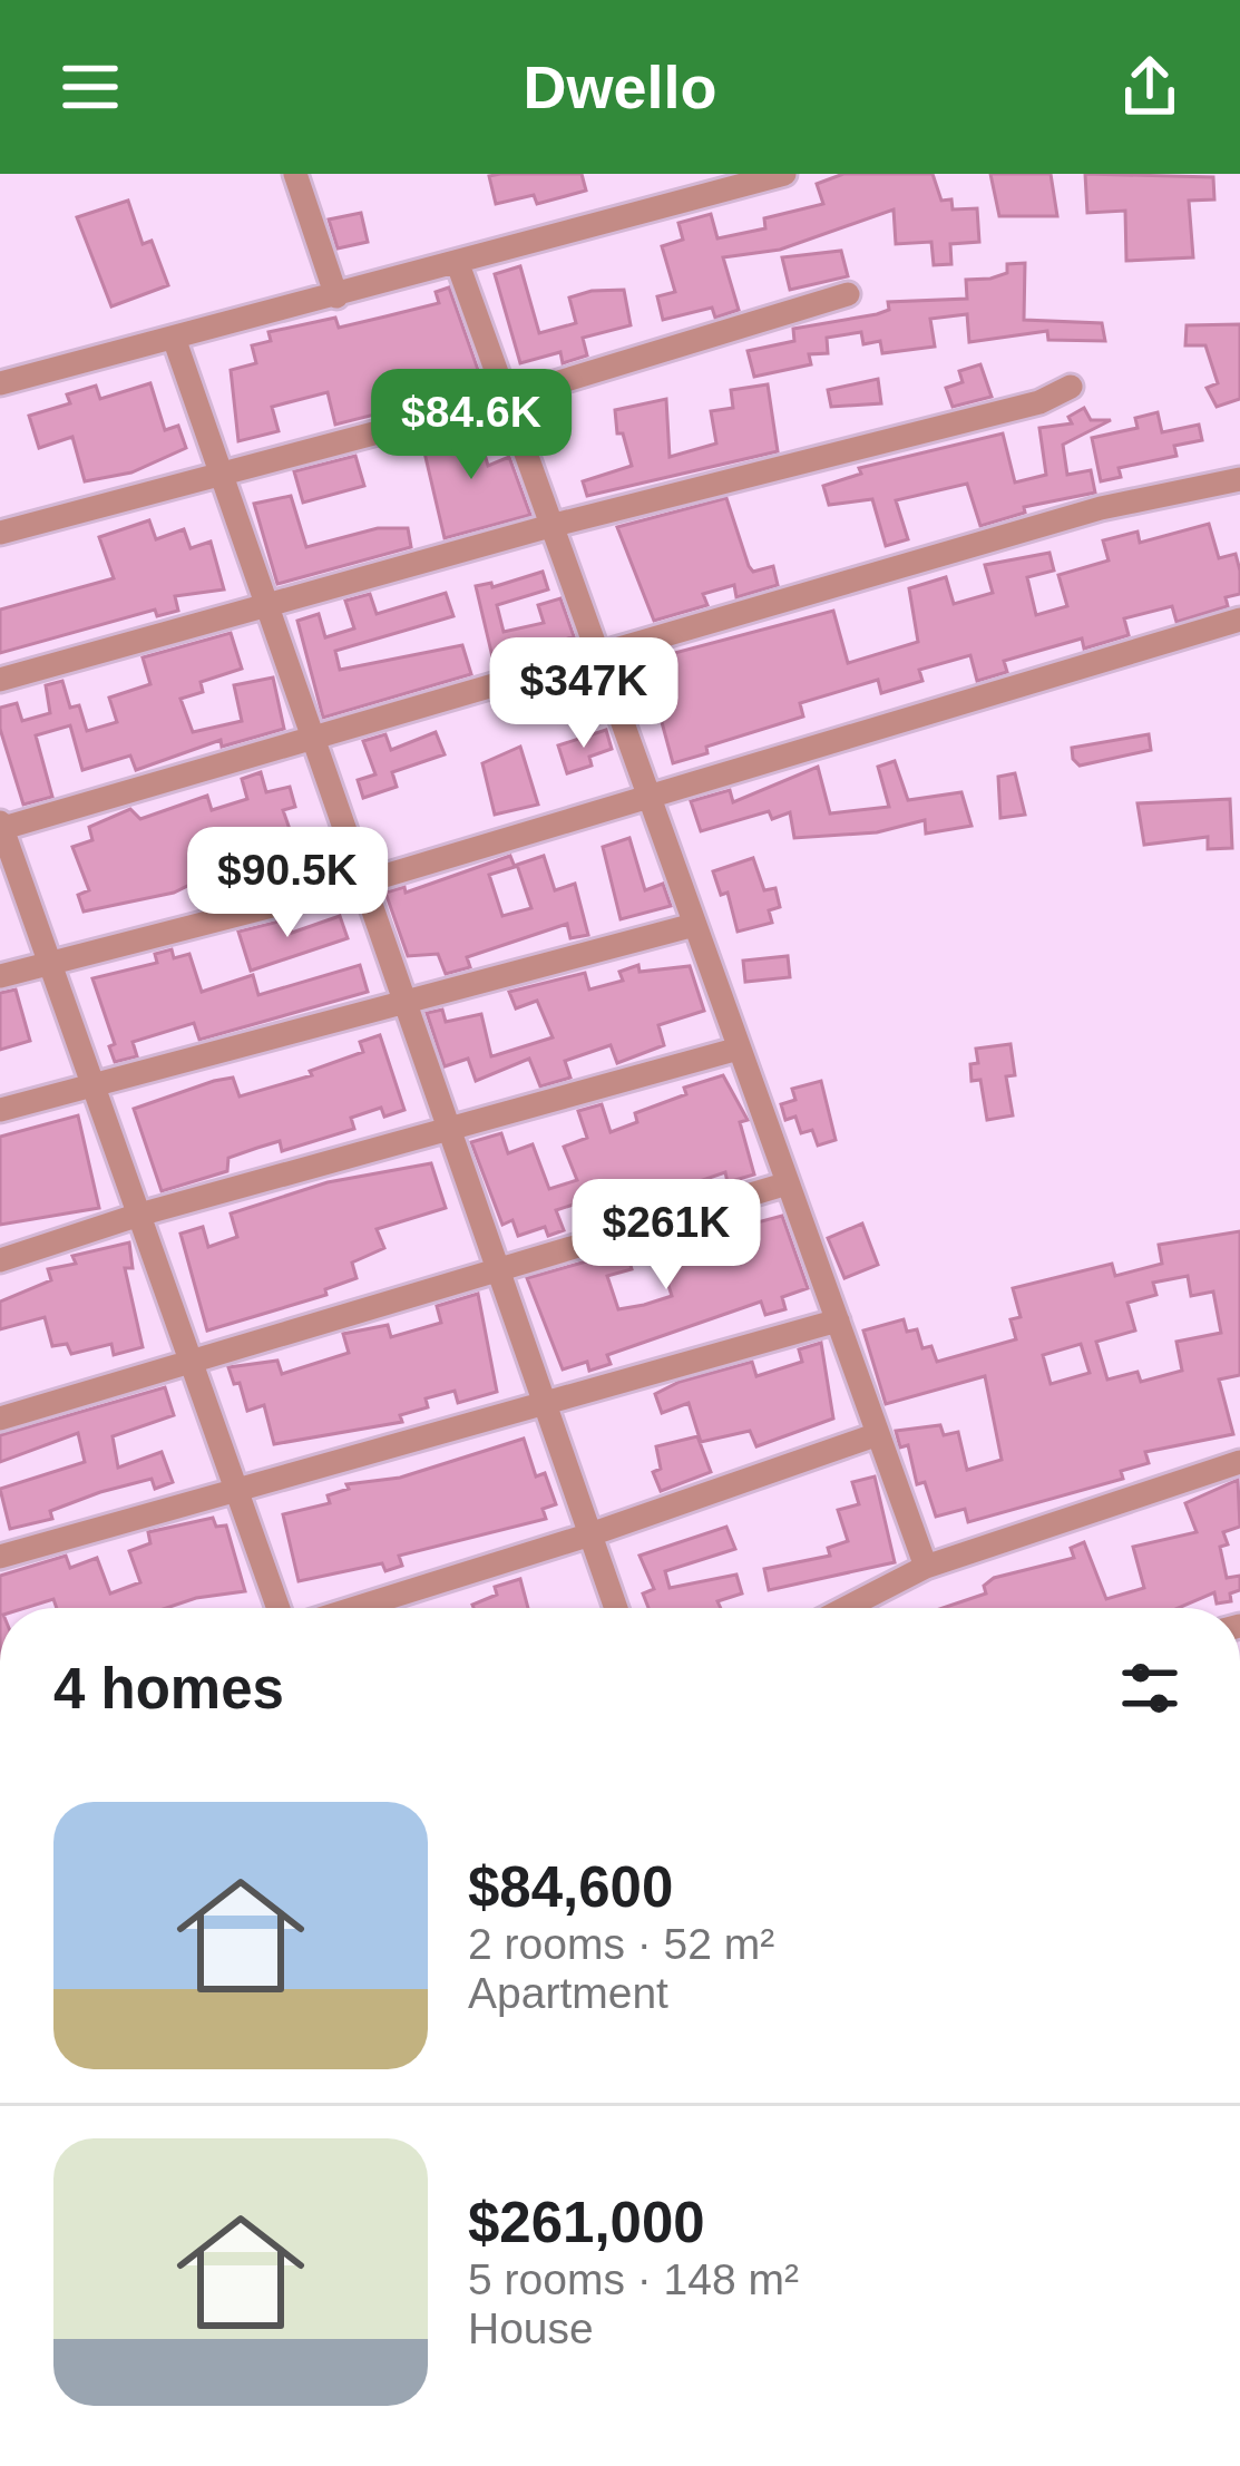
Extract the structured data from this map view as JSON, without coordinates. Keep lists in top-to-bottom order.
{
  "page": {
    "header": "Dwello",
    "price": [
      "$84.6K",
      "$347K",
      "$90.5K",
      "$261K"
    ],
    "heading": "4 homes",
    "list": [
      {
        "name": "$84,600",
        "note": "2 rooms · 52 m² · Apartment"
      },
      {
        "name": "$261,000",
        "note": "5 rooms · 148 m² · House"
      }
    ]
  }
}
